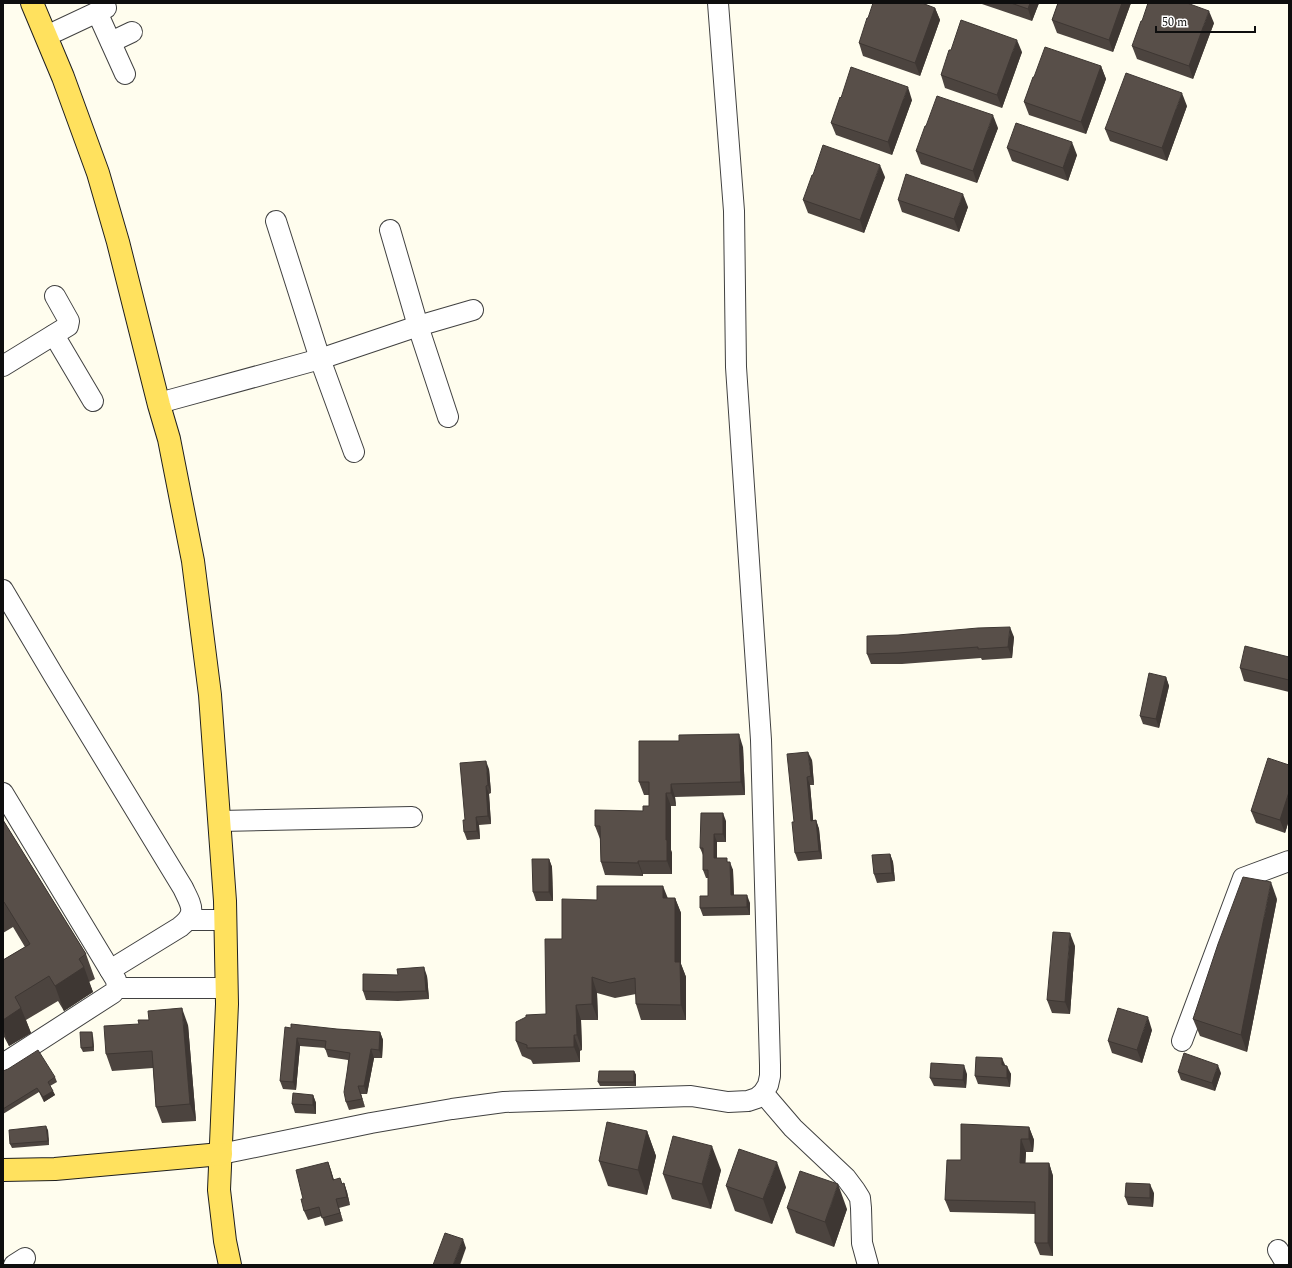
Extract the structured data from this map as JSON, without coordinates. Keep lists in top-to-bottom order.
{
  "scale_bar": "50 m"
}
